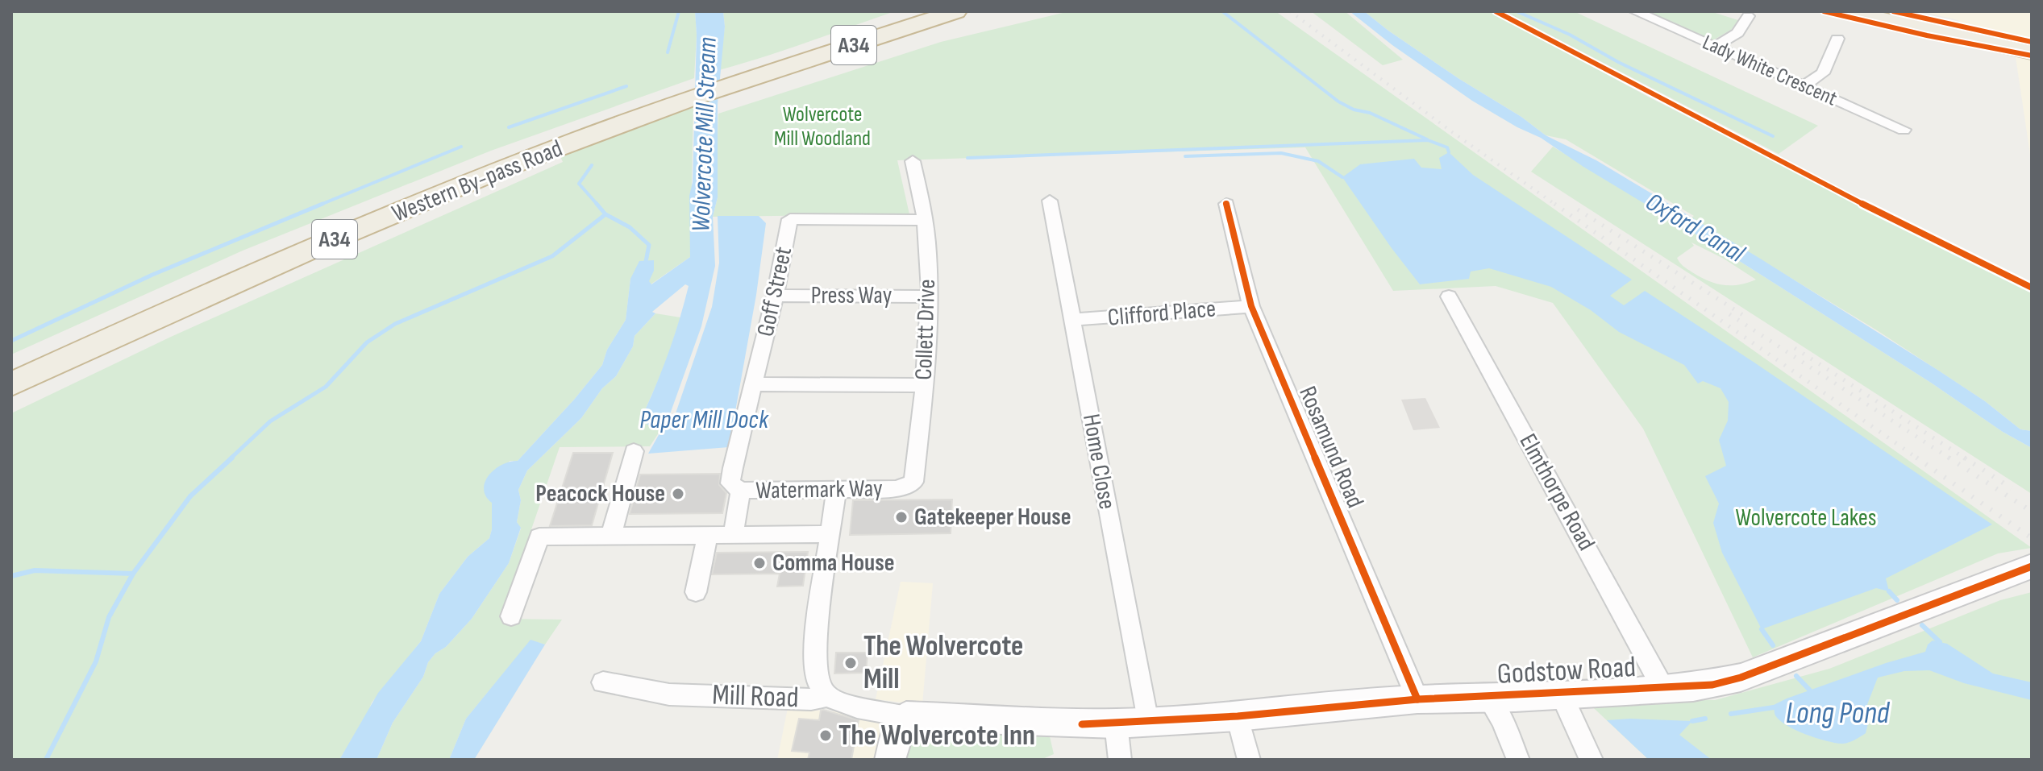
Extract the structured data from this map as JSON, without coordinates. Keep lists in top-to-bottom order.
{
  "streets": {
    "highway": ["A34", "Western By-pass Road"],
    "street": [
      "Lady White Crescent",
      "Goff Street",
      "Press Way",
      "Clifford Place",
      "Collett Drive",
      "Rosamund Road",
      "Home Close",
      "Watermark Way",
      "Elmthorpe Road",
      "Godstow Road",
      "Mill Road"
    ]
  },
  "crossings": [
    ["Goff Street", "Press Way"],
    ["Goff Street", "Collett Drive"],
    ["Goff Street", "Watermark Way"],
    ["Press Way", "Collett Drive"],
    ["Clifford Place", "Rosamund Road"],
    ["Clifford Place", "Home Close"],
    ["Collett Drive", "Watermark Way"],
    ["Rosamund Road", "Godstow Road"],
    ["Home Close", "Godstow Road"],
    ["Elmthorpe Road", "Godstow Road"],
    ["Godstow Road", "Mill Road"]
  ],
  "water": [
    "Wolvercote Mill Stream",
    "Oxford Canal",
    "Paper Mill Dock",
    "Long Pond"
  ],
  "parks": ["Wolvercote Mill Woodland", "Wolvercote Lakes"],
  "places": [
    "Peacock House",
    "Gatekeeper House",
    "Comma House",
    "The Wolvercote Mill",
    "The Wolvercote Inn"
  ]
}
